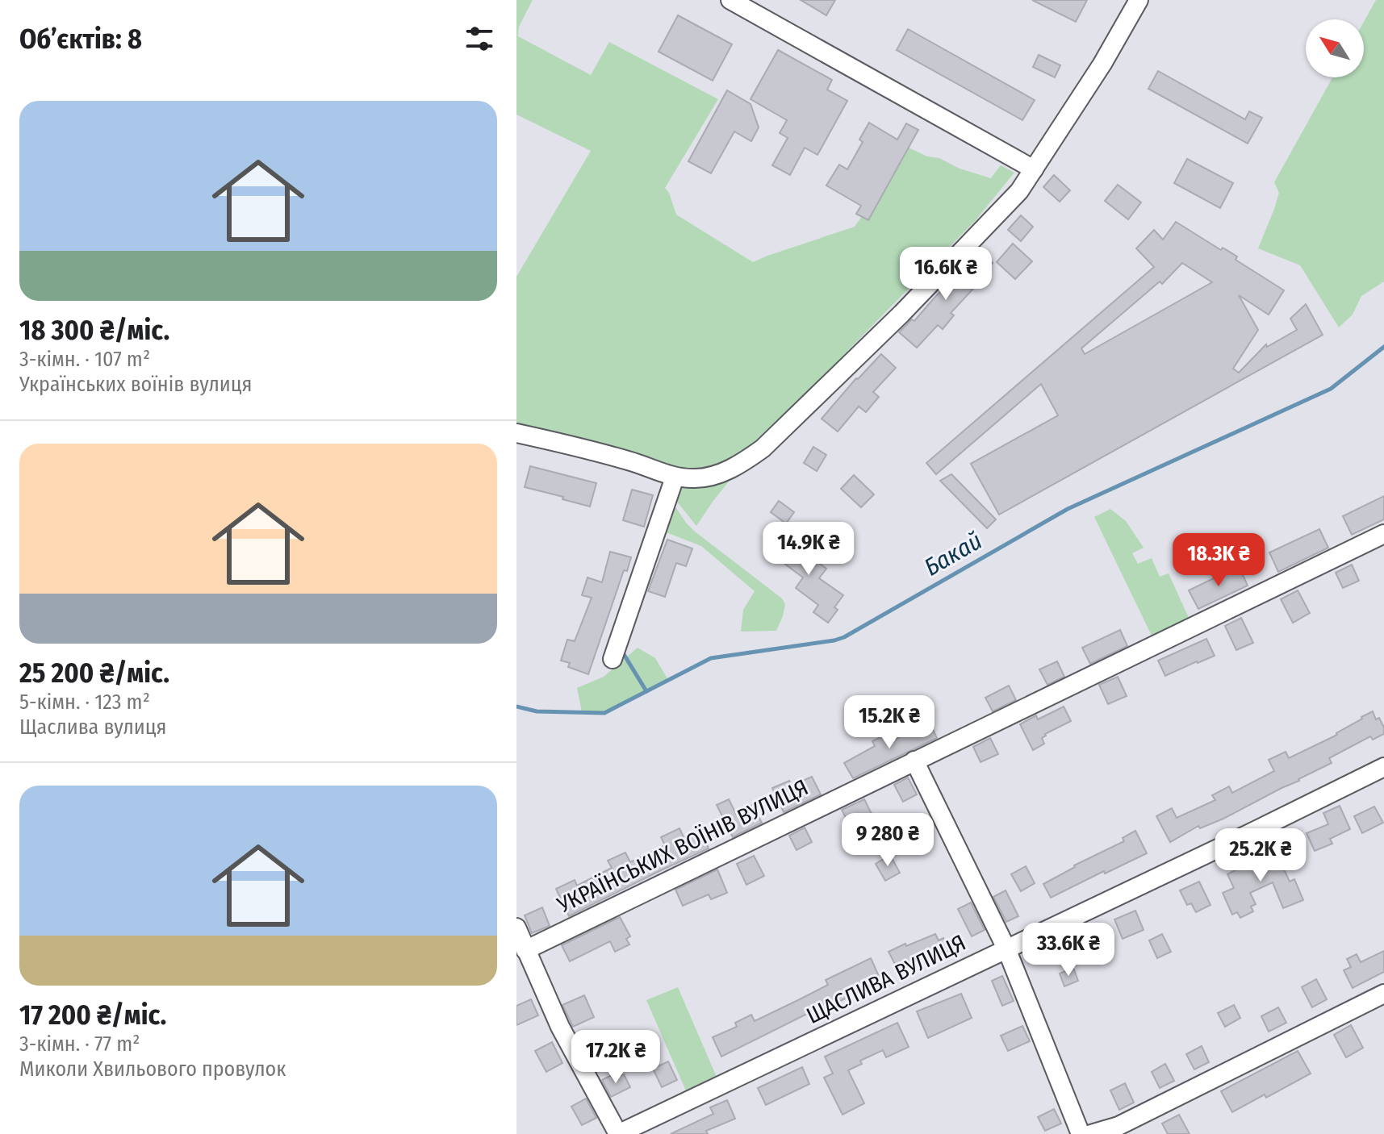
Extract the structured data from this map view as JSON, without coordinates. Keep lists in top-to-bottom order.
{
  "streets": {
    "street": ["УКРАЇНСЬКИХ ВОЇНІВ ВУЛИЦЯ", "ЩАСЛИВА ВУЛИЦЯ"]
  },
  "water": ["Бакай"],
  "north": "top left",
  "page": {
    "heading": "Об’єктів: 8",
    "list": [
      {
        "name": "18 300 ₴/міс.",
        "note": "3-кімн. · 107 m² · Українських воїнів вулиця"
      },
      {
        "name": "25 200 ₴/міс.",
        "note": "5-кімн. · 123 m² · Щаслива вулиця"
      },
      {
        "name": "17 200 ₴/міс.",
        "note": "3-кімн. · 77 m² · Миколи Хвильового провулок"
      }
    ],
    "price": [
      "16.6K ₴",
      "14.9K ₴",
      "18.3K ₴",
      "15.2K ₴",
      "9 280 ₴",
      "25.2K ₴",
      "33.6K ₴",
      "17.2K ₴"
    ]
  }
}
